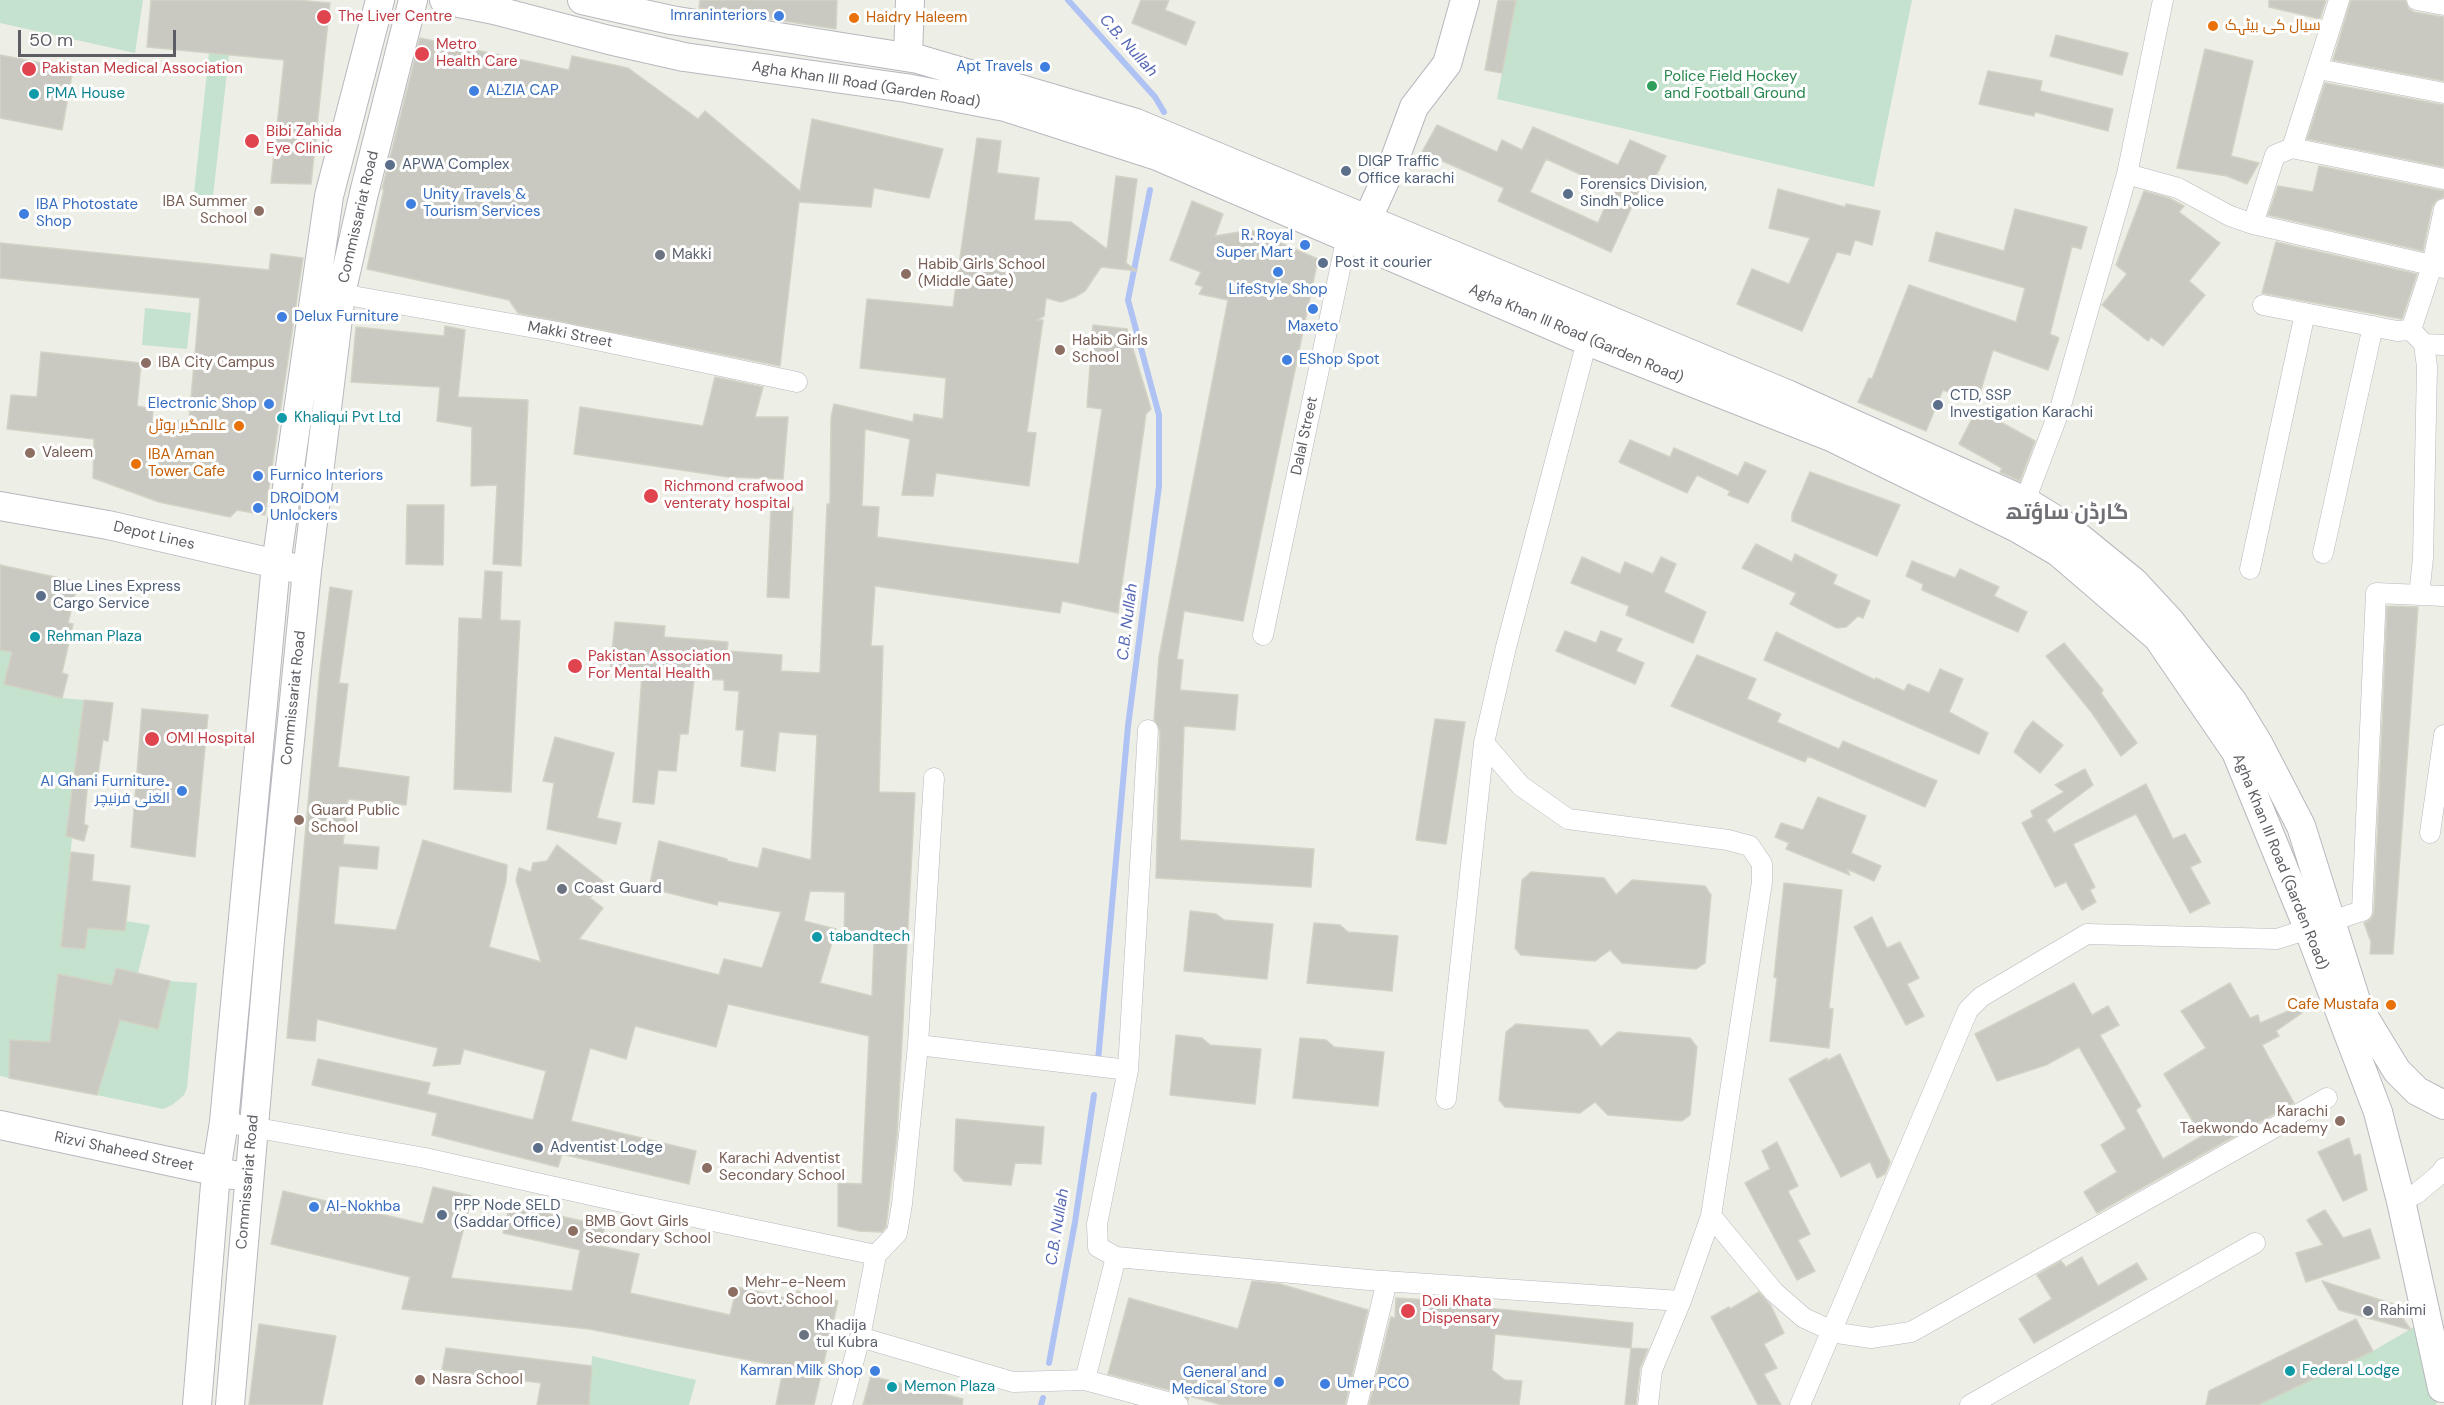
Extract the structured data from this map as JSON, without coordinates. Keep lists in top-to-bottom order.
{
  "streets": {
    "main road": [
      "Agha Khan III Road (Garden Road)",
      "Commissariat Road",
      "Dalal Street",
      "Depot Lines",
      "Rizvi Shaheed Street"
    ],
    "street": ["Makki Street"]
  },
  "crossings": [
    ["Agha Khan III Road (Garden Road)", "Dalal Street"],
    ["Commissariat Road", "Makki Street"],
    ["Commissariat Road", "Depot Lines"],
    ["Commissariat Road", "Rizvi Shaheed Street"]
  ],
  "districts": ["گارڈن ساؤتھ"],
  "water": ["C.B. Nullah"],
  "places": [
    "Imraninteriors",
    "The Liver Centre",
    "Haidry Haleem",
    "سیال کی بیٹہک",
    "Metro Health Care",
    "Apt Travels",
    "Pakistan Medical Association",
    "Police Field Hockey and Football Ground",
    "ALZIA CAP",
    "PMA House",
    "Bibi Zahida Eye Clinic",
    "APWA Complex",
    "DIGP Traffic Office karachi",
    "Forensics Division, Sindh Police",
    "Unity Travels & Tourism Services",
    "IBA Summer School",
    "IBA Photostate Shop",
    "R. Royal Super Mart",
    "Makki",
    "Post it courier",
    "LifeStyle Shop",
    "Habib Girls School (Middle Gate)",
    "Maxeto",
    "Delux Furniture",
    "Habib Girls School",
    "EShop Spot",
    "IBA City Campus",
    "Electronic Shop",
    "CTD, SSP Investigation Karachi",
    "Khaliqui Pvt Ltd",
    "عالمگیر ہوٹل",
    "Valeem",
    "IBA Aman Tower Cafe",
    "Furnico Interiors",
    "Richmond crafwood venteraty hospital",
    "DROIDOM Unlockers",
    "Blue Lines Express Cargo Service",
    "Rehman Plaza",
    "Pakistan Association For Mental Health",
    "OMI Hospital",
    "Al Ghani Furniture۔ الغنی فرنیچر",
    "Guard Public School",
    "Coast Guard",
    "tabandtech",
    "Cafe Mustafa",
    "Karachi Taekwondo Academy",
    "Adventist Lodge",
    "Karachi Adventist Secondary School",
    "Al-Nokhba",
    "PPP Node SELD (Saddar Office)",
    "BMB Govt Girls Secondary School",
    "Mehr-e-Neem Govt. School",
    "Doli Khata Dispensary",
    "Rahimi",
    "Khadija tul Kubra",
    "Kamran Milk Shop",
    "Federal Lodge",
    "Nasra School",
    "General and Medical Store",
    "Umer PCO",
    "Memon Plaza"
  ],
  "scale_bar": "50 m"
}
